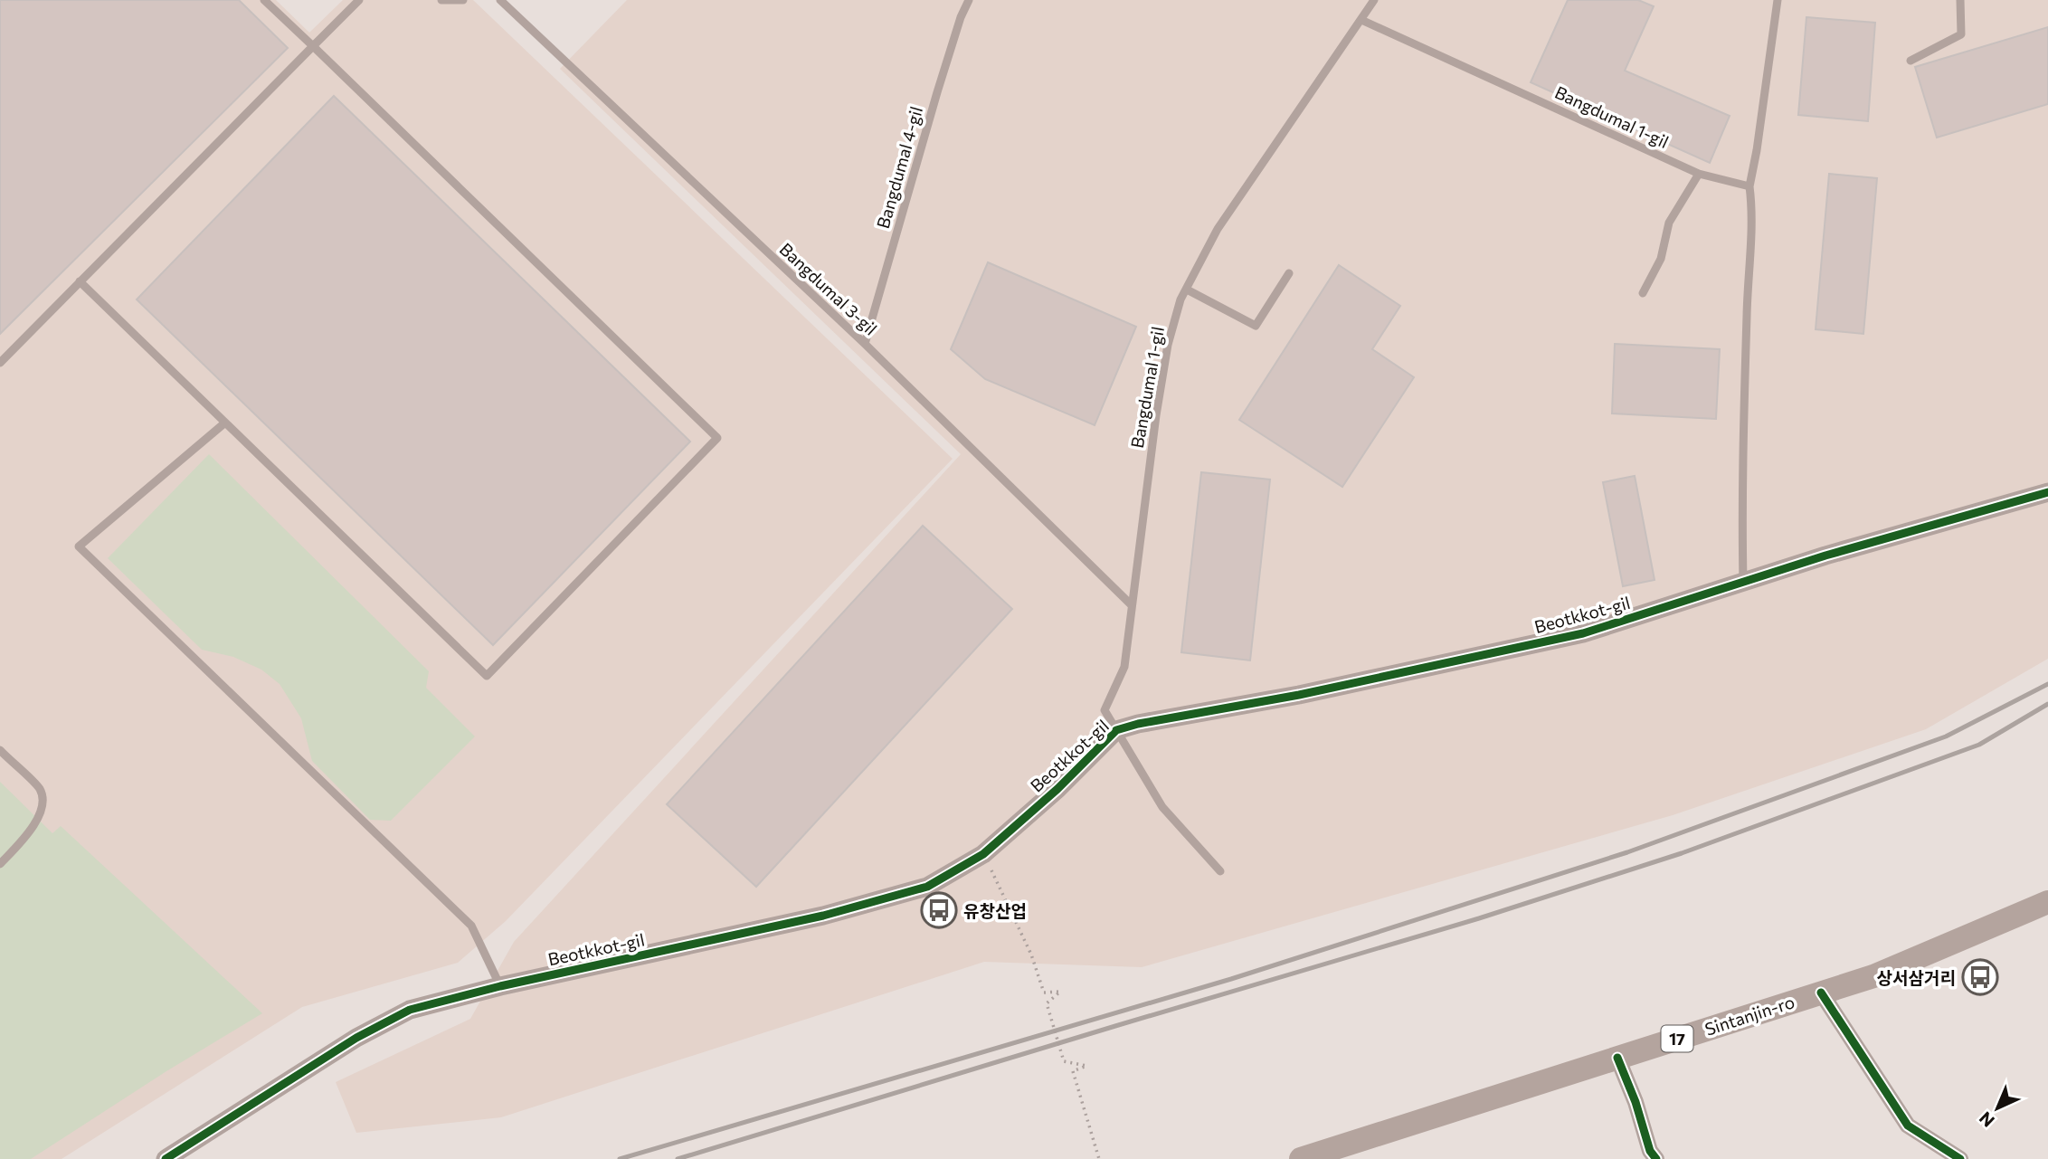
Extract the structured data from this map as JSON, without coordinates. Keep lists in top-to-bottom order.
{
  "streets": {
    "main road": ["Sintanjin-ro", "17"],
    "street": ["Beotkkot-gil"],
    "lane": ["Bangdumal 1-gil", "Bangdumal 4-gil", "Bangdumal 3-gil"]
  },
  "crossings": [
    ["Bangdumal 1-gil", "Bangdumal 3-gil"],
    ["Bangdumal 1-gil", "Beotkkot-gil"],
    ["Bangdumal 4-gil", "Bangdumal 3-gil"]
  ],
  "places": {
    "bus stop": ["유창산업", "상서삼거리"]
  },
  "north": "bottom left"
}
